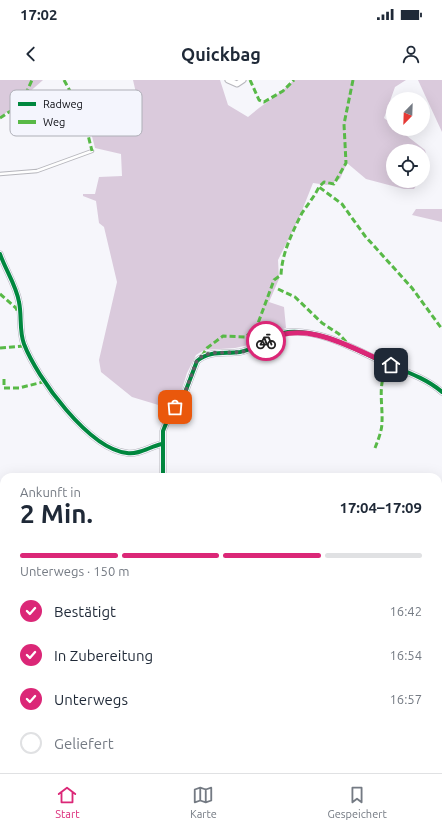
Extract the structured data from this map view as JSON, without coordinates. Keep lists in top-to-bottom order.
{
  "legend": ["Radweg", "Weg"],
  "north": "bottom left",
  "page": {
    "status": "17:02",
    "header": "Quickbag",
    "heading": ["2 Min.", "Ankunft in", "17:04–17:09"],
    "bar": "Unterwegs · 150 m",
    "list": [
      ["Bestätigt", "16:42"],
      ["In Zubereitung", "16:54"],
      ["Unterwegs", "16:57"],
      "Geliefert"
    ],
    "tabs": ["Start", "Karte", "Gespeichert"]
  }
}
